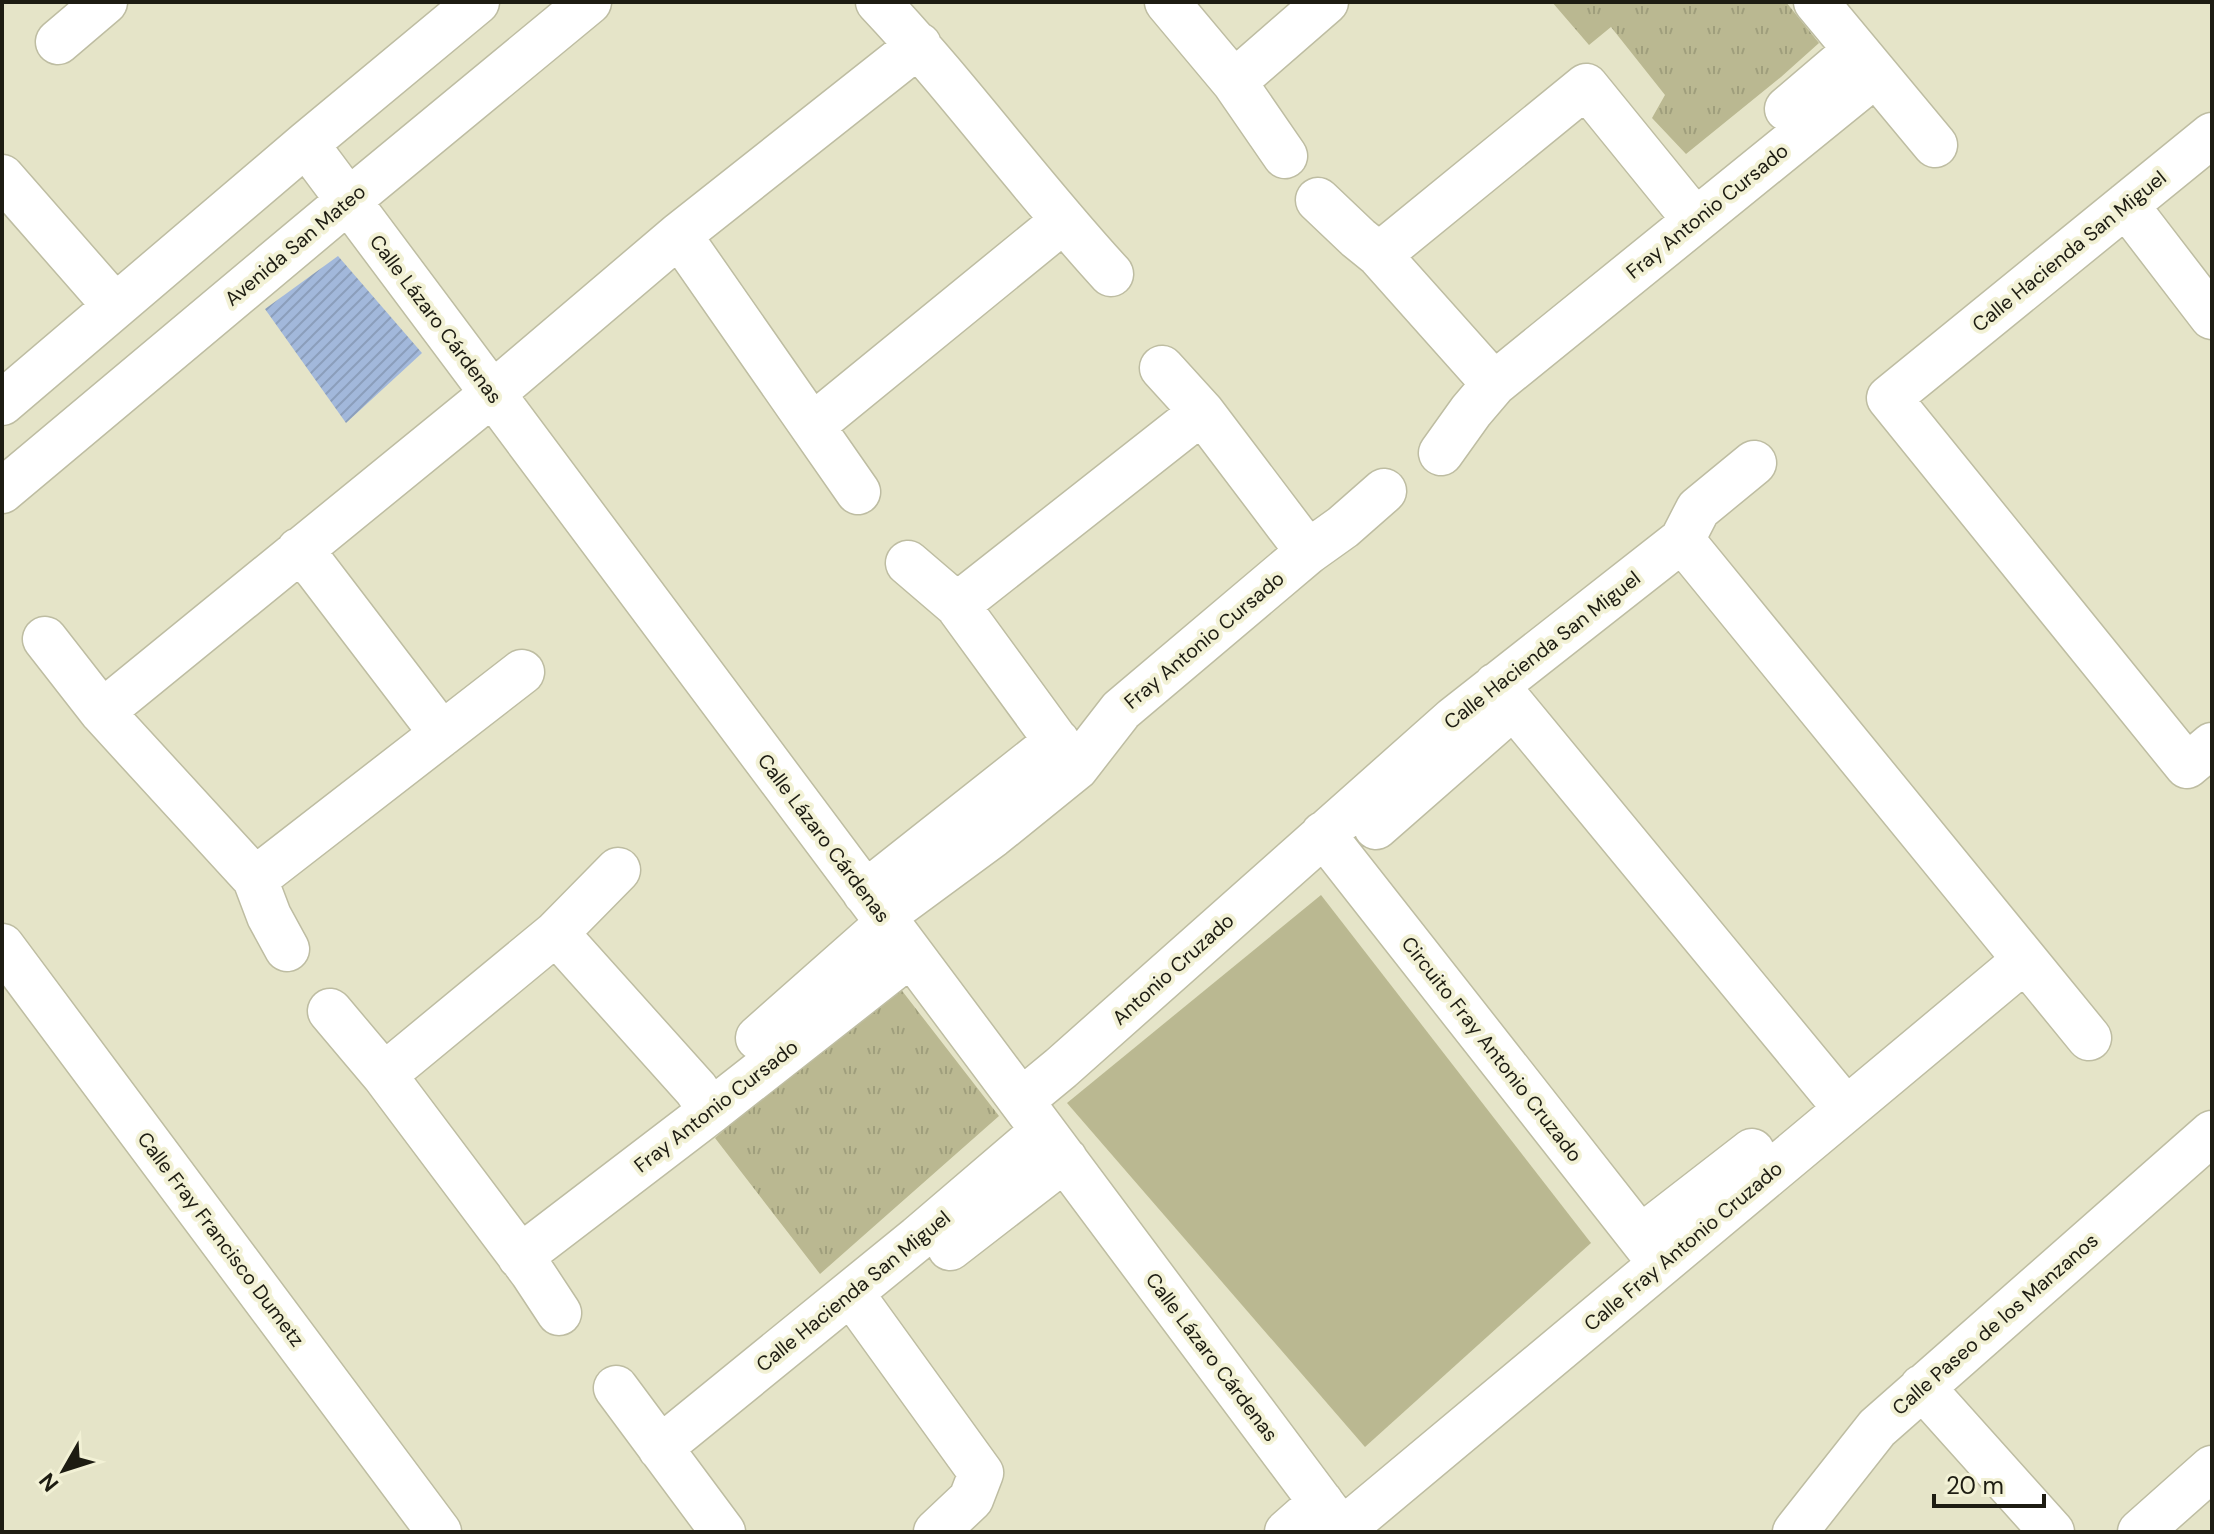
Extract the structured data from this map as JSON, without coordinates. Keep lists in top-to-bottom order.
{
  "streets": {
    "street": [
      "Fray Antonio Cursado",
      "Avenida San Mateo",
      "Calle Hacienda San Miguel",
      "Calle Lázaro Cárdenas",
      "Antonio Cruzado",
      "Circuito Fray Antonio Cruzado",
      "Calle Fray Francisco Dumetz",
      "Calle Fray Antonio Cruzado",
      "Calle Paseo de los Manzanos"
    ]
  },
  "crossings": [
    ["Fray Antonio Cursado", "Calle Lázaro Cárdenas"],
    ["Avenida San Mateo", "Calle Lázaro Cárdenas"],
    ["Calle Hacienda San Miguel", "Calle Lázaro Cárdenas"],
    ["Calle Hacienda San Miguel", "Antonio Cruzado"],
    ["Calle Hacienda San Miguel", "Circuito Fray Antonio Cruzado"],
    ["Calle Lázaro Cárdenas", "Antonio Cruzado"],
    ["Calle Lázaro Cárdenas", "Calle Fray Antonio Cruzado"],
    ["Antonio Cruzado", "Circuito Fray Antonio Cruzado"],
    ["Circuito Fray Antonio Cruzado", "Calle Fray Antonio Cruzado"]
  ],
  "scale_bar": "20 m",
  "north": "bottom left"
}
